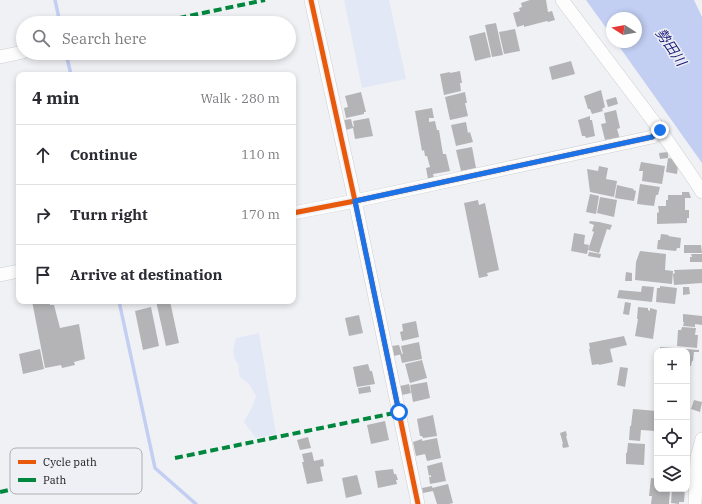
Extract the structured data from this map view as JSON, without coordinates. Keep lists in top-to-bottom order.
{
  "water": ["勢田川"],
  "legend": ["Cycle path", "Path"],
  "north": "left",
  "page": {
    "search": "Search here",
    "heading": ["4 min", "Walk · 280 m"],
    "list": [
      ["Continue", "110 m"],
      ["Turn right", "170 m"],
      "Arrive at destination"
    ],
    "map_buttons": ["+", "−"]
  }
}
